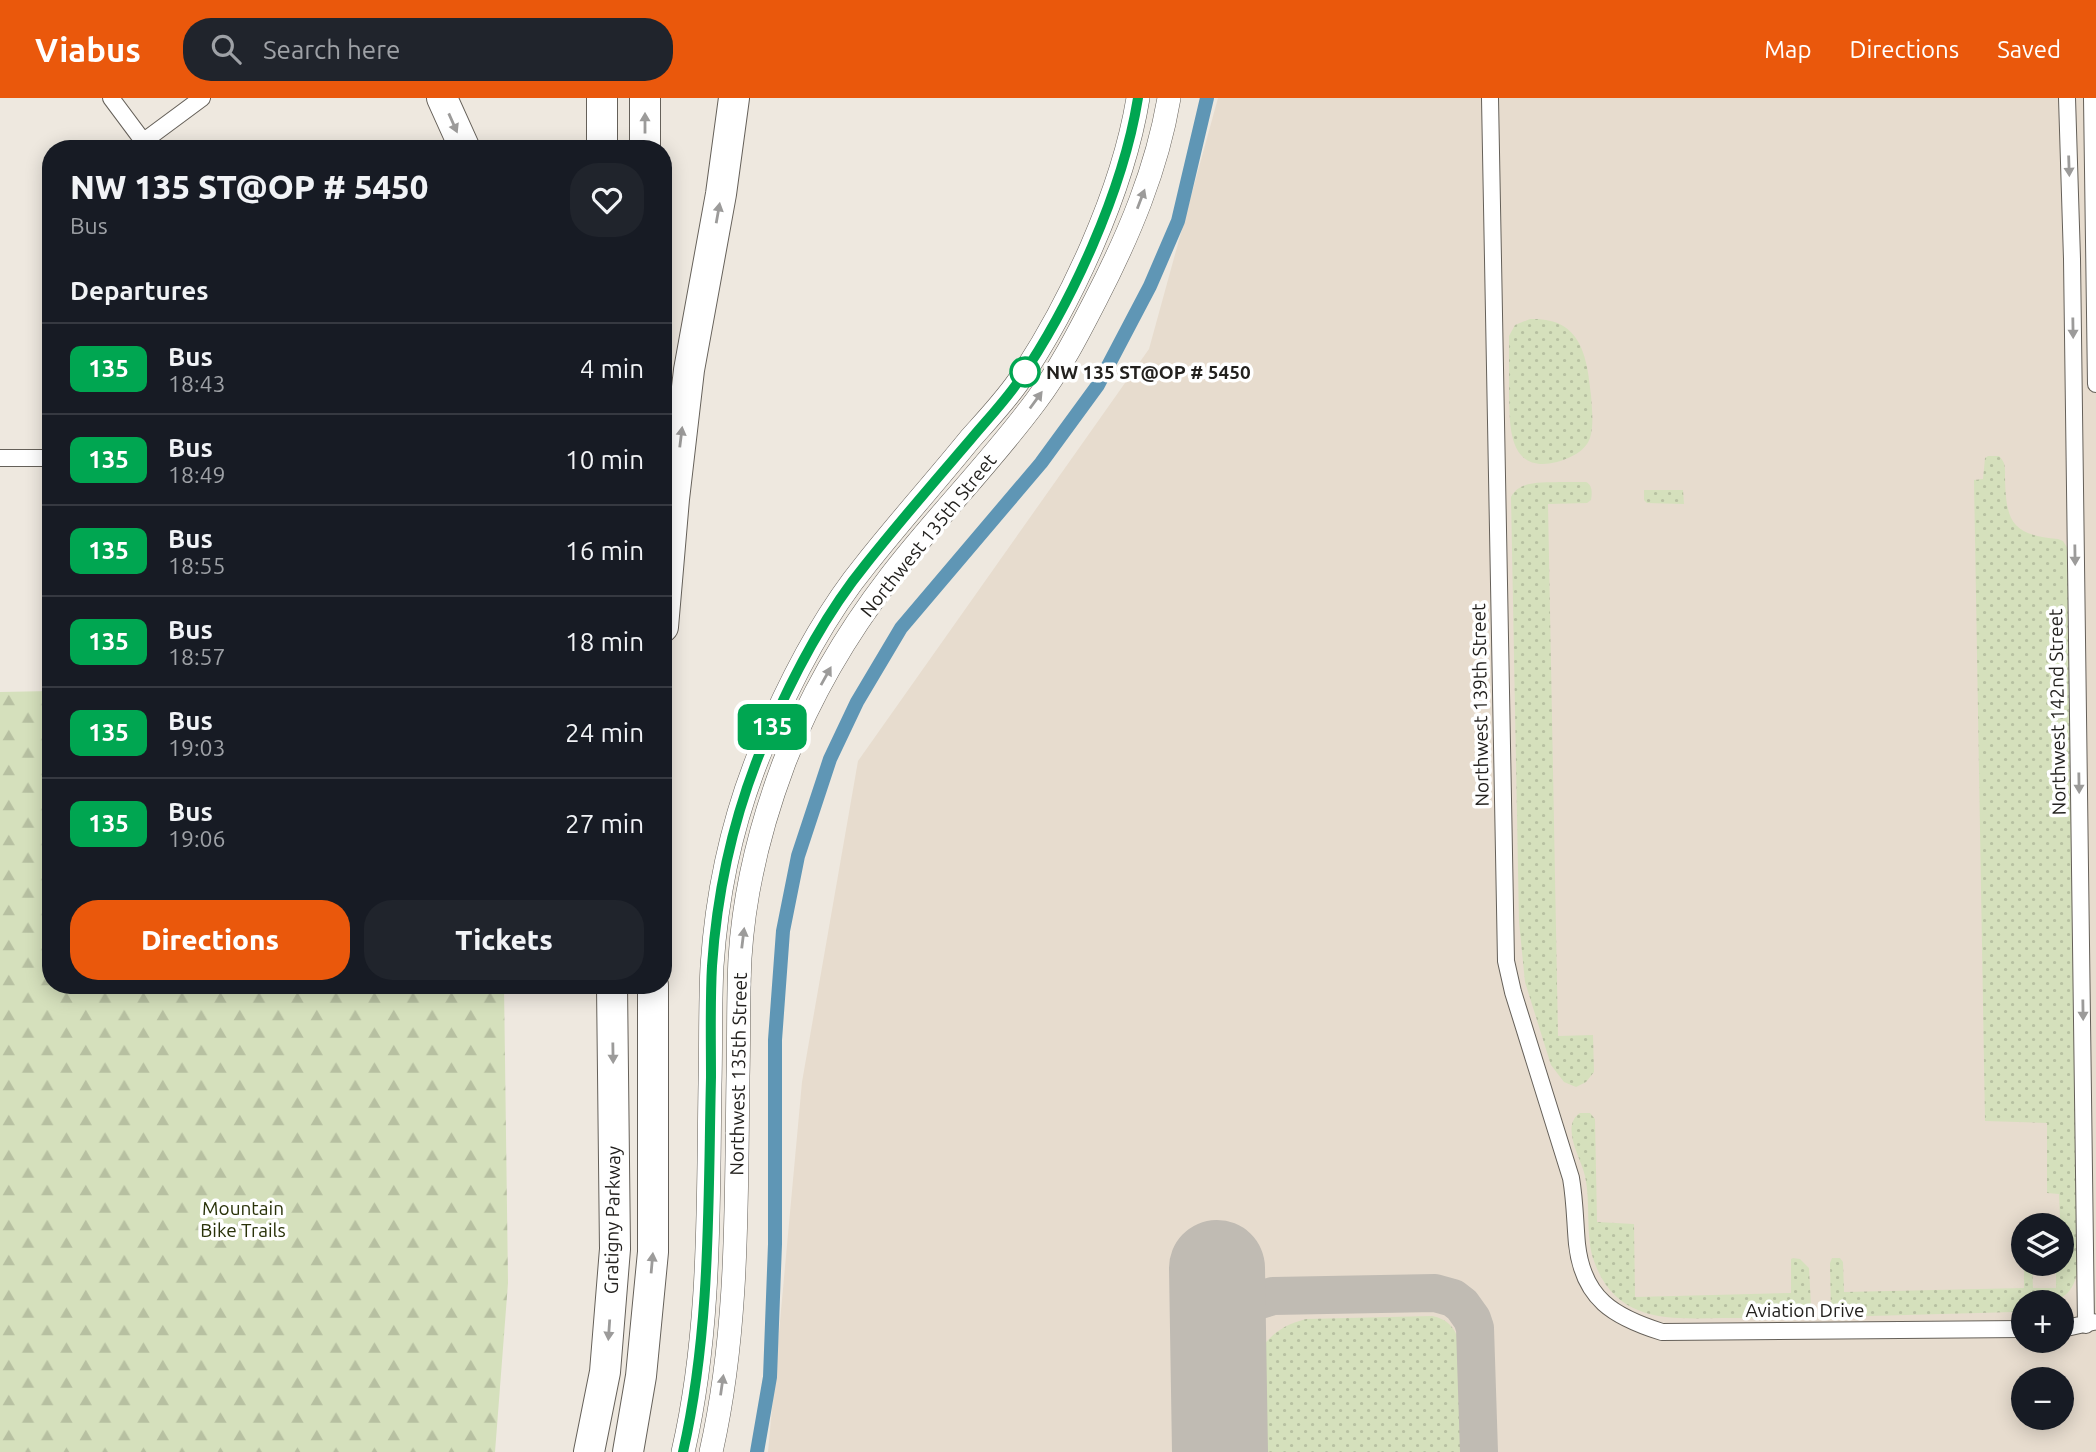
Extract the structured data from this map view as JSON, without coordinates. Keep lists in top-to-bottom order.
{
  "streets": {
    "highway": ["Gratigny Parkway"],
    "main road": ["Northwest 135th Street"],
    "street": ["Northwest 139th Street", "Northwest 142nd Street", "Aviation Drive"]
  },
  "crossings": [
    ["Northwest 139th Street", "Aviation Drive"]
  ],
  "one_way": ["Northwest 142nd Street"],
  "parks": ["Mountain Bike Trails"],
  "places": ["NW 135 ST@OP # 5450"],
  "lines": ["bus line 135"],
  "page": {
    "header": "Viabus",
    "search": "Search here",
    "nav": ["Map", "Directions", "Saved"],
    "on_map": "135",
    "heading": [
      ["NW 135 ST@OP # 5450", "Bus"],
      "Departures"
    ],
    "list": [
      {
        "mark": "135",
        "name": "Bus",
        "note": "18:43",
        "value": "4 min"
      },
      {
        "mark": "135",
        "name": "Bus",
        "note": "18:49",
        "value": "10 min"
      },
      {
        "mark": "135",
        "name": "Bus",
        "note": "18:55",
        "value": "16 min"
      },
      {
        "mark": "135",
        "name": "Bus",
        "note": "18:57",
        "value": "18 min"
      },
      {
        "mark": "135",
        "name": "Bus",
        "note": "19:03",
        "value": "24 min"
      },
      {
        "mark": "135",
        "name": "Bus",
        "note": "19:06",
        "value": "27 min"
      }
    ],
    "buttons": ["Directions", "Tickets"],
    "map_buttons": ["+", "−"]
  }
}
